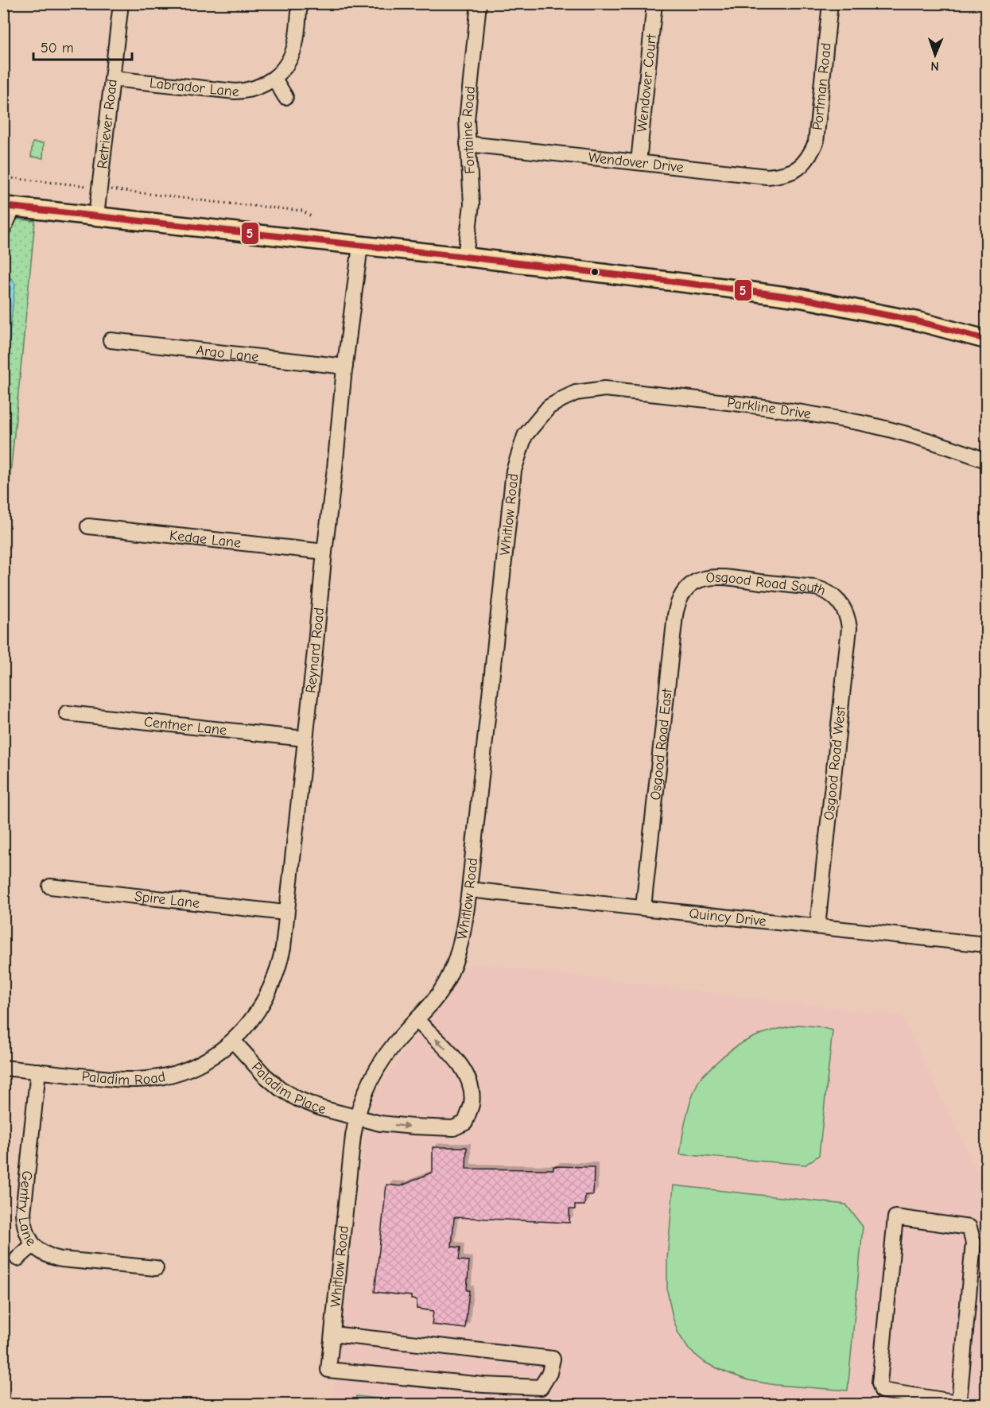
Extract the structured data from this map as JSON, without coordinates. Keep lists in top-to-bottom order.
{
  "streets": {
    "street": [
      "Wendover Court",
      "Labrador Lane",
      "Portman Road",
      "Retriever Road",
      "Fontaine Road",
      "Wendover Drive",
      "Argo Lane",
      "Parkline Drive",
      "Whitlow Road",
      "Kedge Lane",
      "Osgood Road South",
      "Reynard Road",
      "Centner Lane",
      "Osgood Road East",
      "Osgood Road West",
      "Spire Lane",
      "Quincy Drive",
      "Paladim Road",
      "Paladim Place",
      "Gentry Lane"
    ]
  },
  "crossings": [
    ["Wendover Court", "Wendover Drive"],
    ["Labrador Lane", "Retriever Road"],
    ["Portman Road", "Wendover Drive"],
    ["Fontaine Road", "Wendover Drive"],
    ["Argo Lane", "Reynard Road"],
    ["Parkline Drive", "Whitlow Road"],
    ["Whitlow Road", "Quincy Drive"],
    ["Whitlow Road", "Paladim Place"],
    ["Kedge Lane", "Reynard Road"],
    ["Osgood Road South", "Osgood Road East"],
    ["Osgood Road South", "Osgood Road West"],
    ["Reynard Road", "Centner Lane"],
    ["Reynard Road", "Spire Lane"],
    ["Reynard Road", "Paladim Road"],
    ["Reynard Road", "Paladim Place"],
    ["Osgood Road East", "Quincy Drive"],
    ["Osgood Road West", "Quincy Drive"],
    ["Paladim Road", "Paladim Place"],
    ["Paladim Road", "Gentry Lane"]
  ],
  "lines": ["transit line 5"],
  "scale_bar": "50 m",
  "north": "bottom"
}
